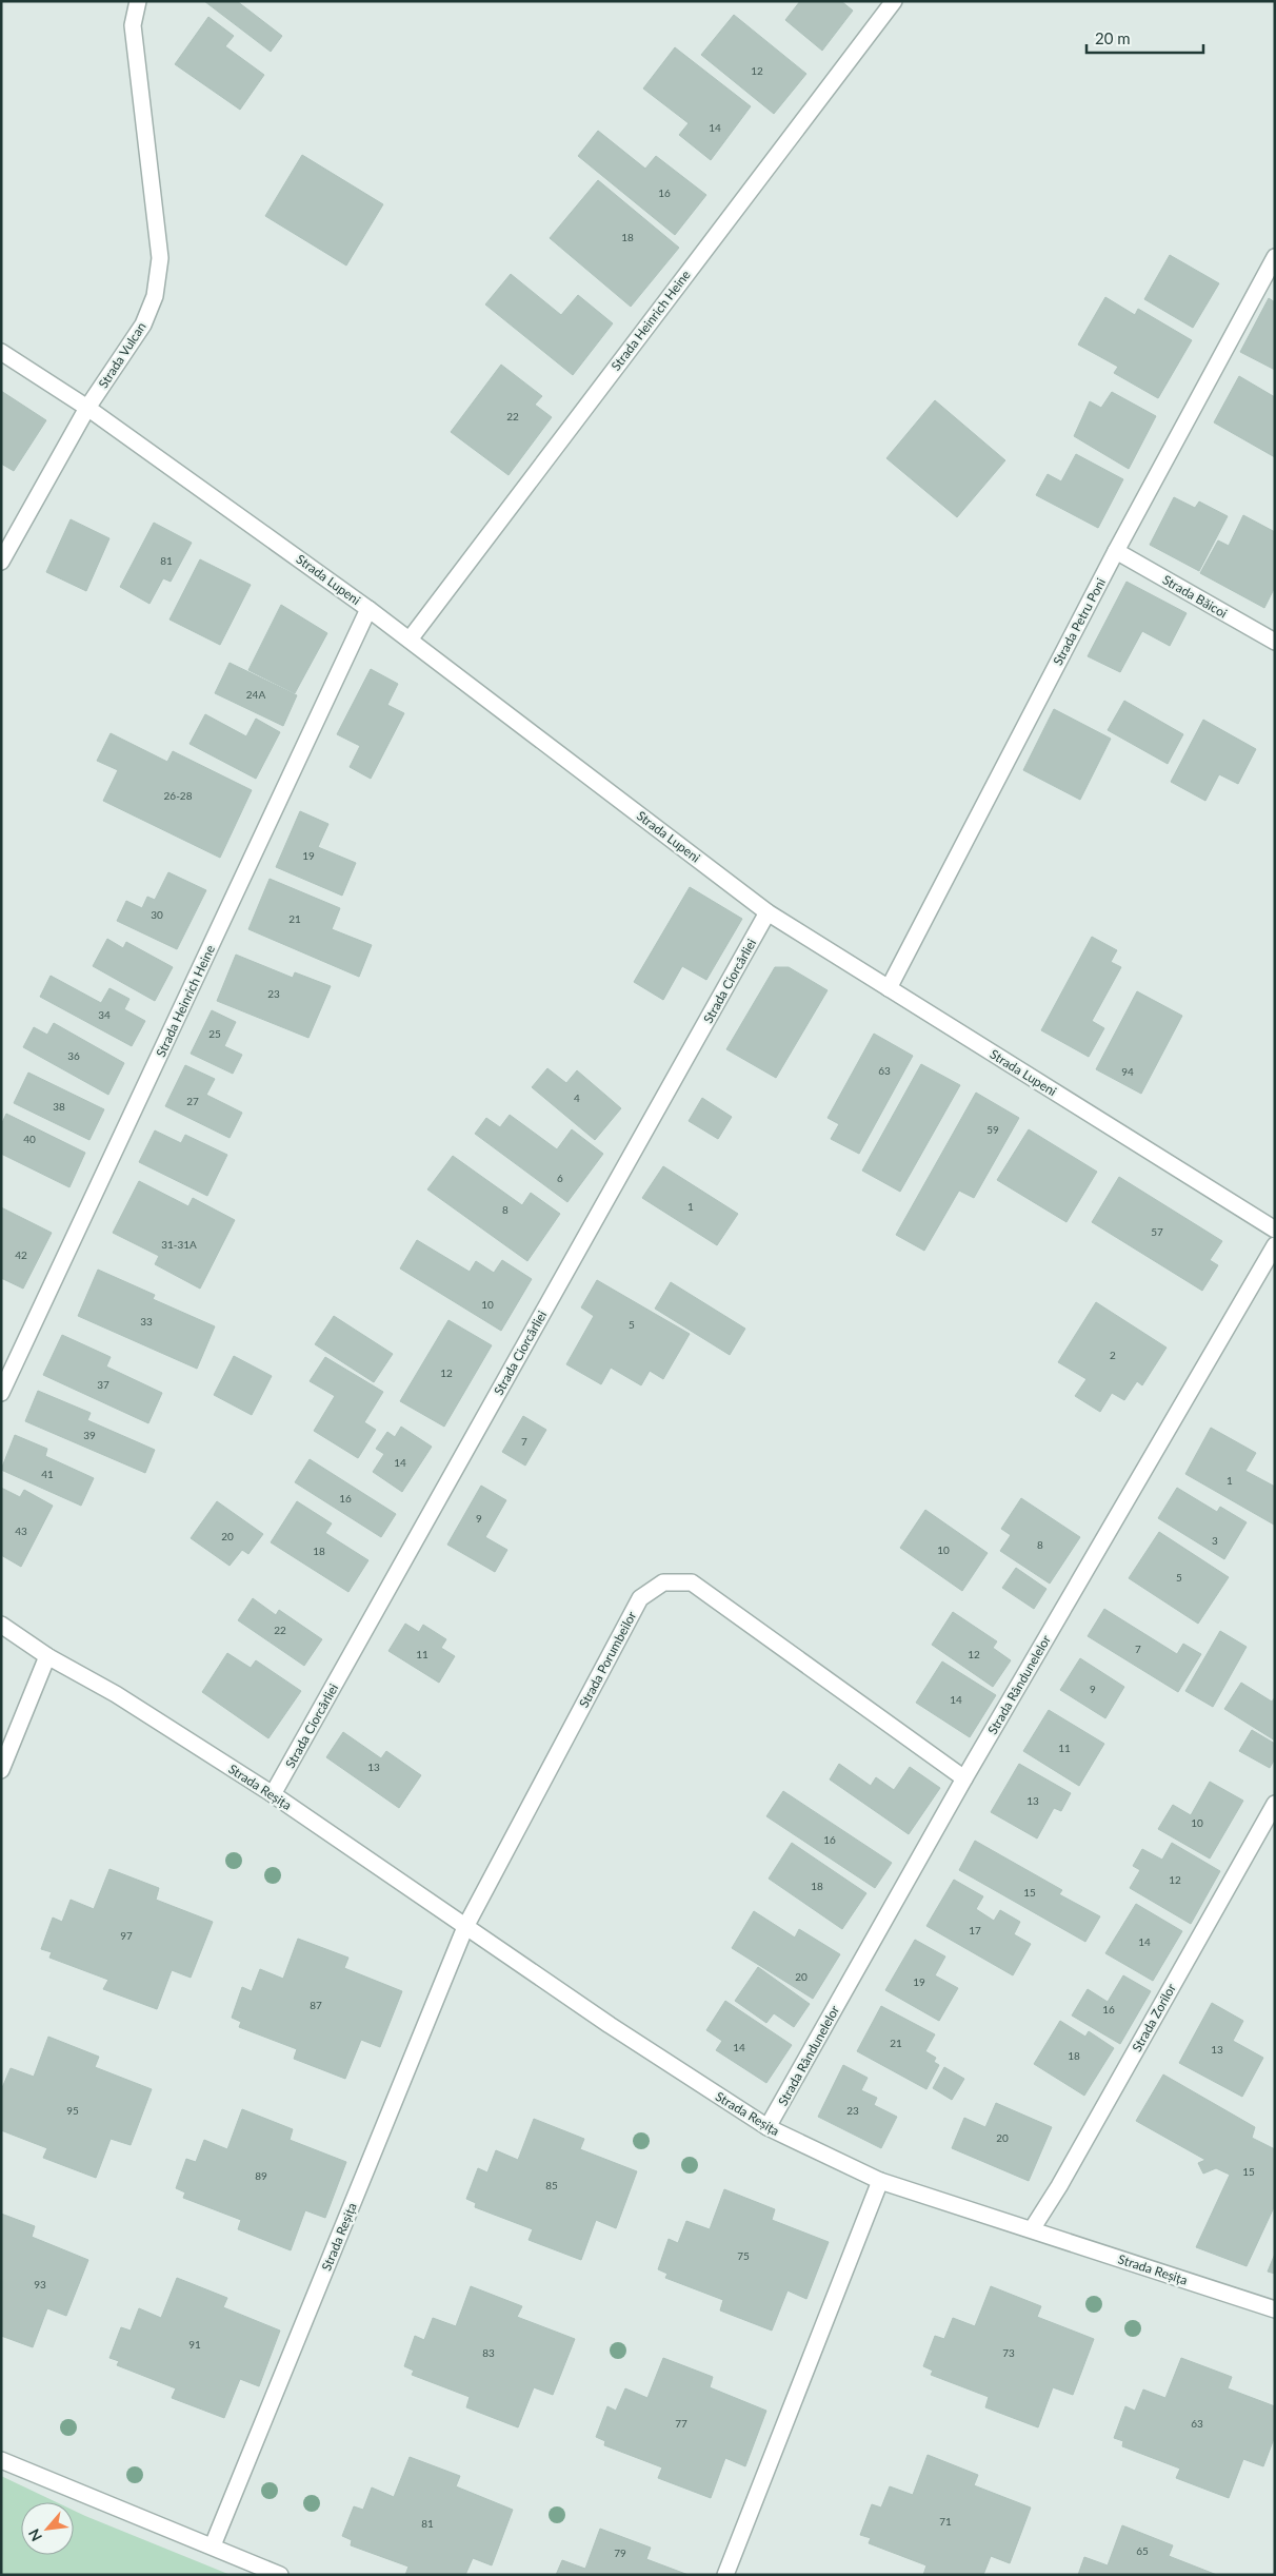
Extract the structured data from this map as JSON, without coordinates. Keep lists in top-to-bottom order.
{
  "streets": {
    "street": [
      "Strada Heinrich Heine",
      "Strada Vulcan",
      "Strada Lupeni",
      "Strada Băicoi",
      "Strada Petru Poni",
      "Strada Ciorcârliei",
      "Strada Porumbeilor",
      "Strada Rândunelelor",
      "Strada Reșița",
      "Strada Zorilor"
    ]
  },
  "crossings": [
    ["Strada Heinrich Heine", "Strada Lupeni"],
    ["Strada Vulcan", "Strada Lupeni"],
    ["Strada Lupeni", "Strada Petru Poni"],
    ["Strada Lupeni", "Strada Ciorcârliei"],
    ["Strada Băicoi", "Strada Petru Poni"],
    ["Strada Ciorcârliei", "Strada Reșița"],
    ["Strada Porumbeilor", "Strada Rândunelelor"],
    ["Strada Porumbeilor", "Strada Reșița"],
    ["Strada Rândunelelor", "Strada Reșița"],
    ["Strada Reșița", "Strada Zorilor"]
  ],
  "house_numbers": [
    "12",
    "14",
    "16",
    "18",
    "22",
    "81",
    "24A",
    "26-28",
    "19",
    "30",
    "21",
    "23",
    "34",
    "25",
    "36",
    "63",
    "94",
    "4",
    "27",
    "38",
    "59",
    "40",
    "6",
    "1",
    "8",
    "57",
    "31-31A",
    "42",
    "10",
    "33",
    "5",
    "2",
    "12",
    "37",
    "39",
    "7",
    "14",
    "41",
    "1",
    "16",
    "9",
    "43",
    "20",
    "3",
    "8",
    "10",
    "18",
    "5",
    "22",
    "7",
    "11",
    "12",
    "9",
    "14",
    "11",
    "13",
    "13",
    "10",
    "16",
    "12",
    "18",
    "15",
    "17",
    "97",
    "14",
    "20",
    "19",
    "87",
    "16",
    "21",
    "14",
    "13",
    "18",
    "95",
    "23",
    "20",
    "15",
    "89",
    "85",
    "75",
    "93",
    "91",
    "83",
    "73",
    "77",
    "63",
    "71",
    "81",
    "65",
    "79"
  ],
  "scale_bar": "20 m",
  "north": "bottom left"
}
